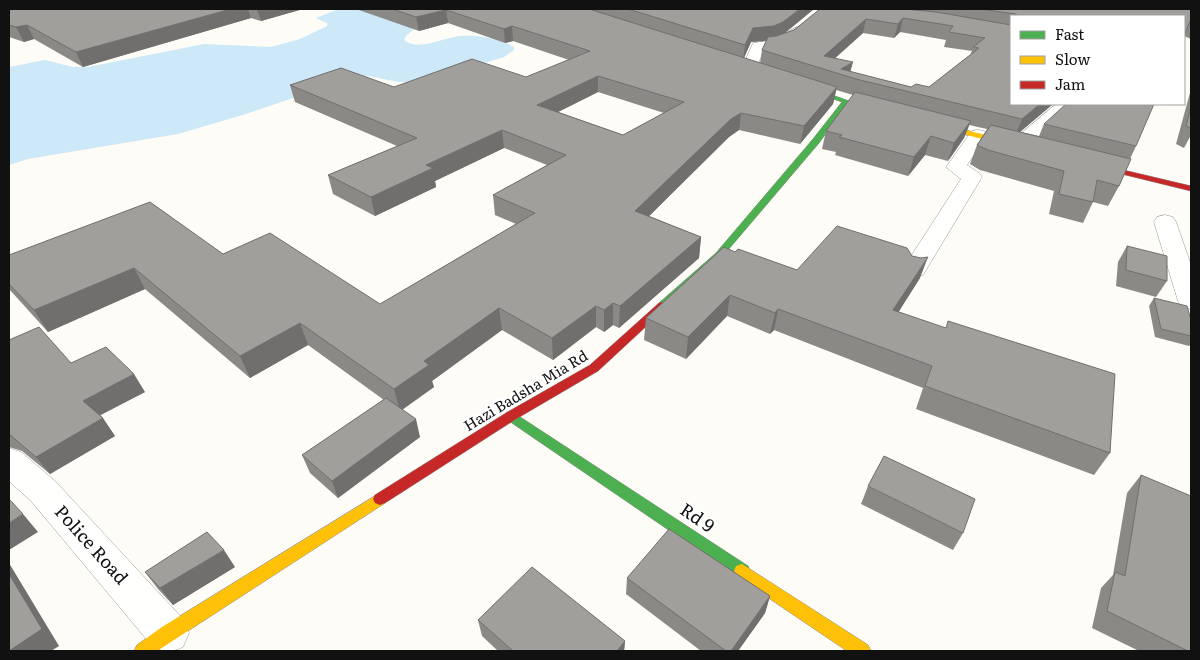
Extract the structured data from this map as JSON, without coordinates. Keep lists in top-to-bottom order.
{
  "streets": {
    "main road": ["Hazi Badsha Mia Rd", "Rd 9"],
    "street": ["Police Road"]
  },
  "crossings": [
    ["Hazi Badsha Mia Rd", "Rd 9"],
    ["Hazi Badsha Mia Rd", "Police Road"]
  ],
  "legend": ["Fast", "Slow", "Jam"]
}
